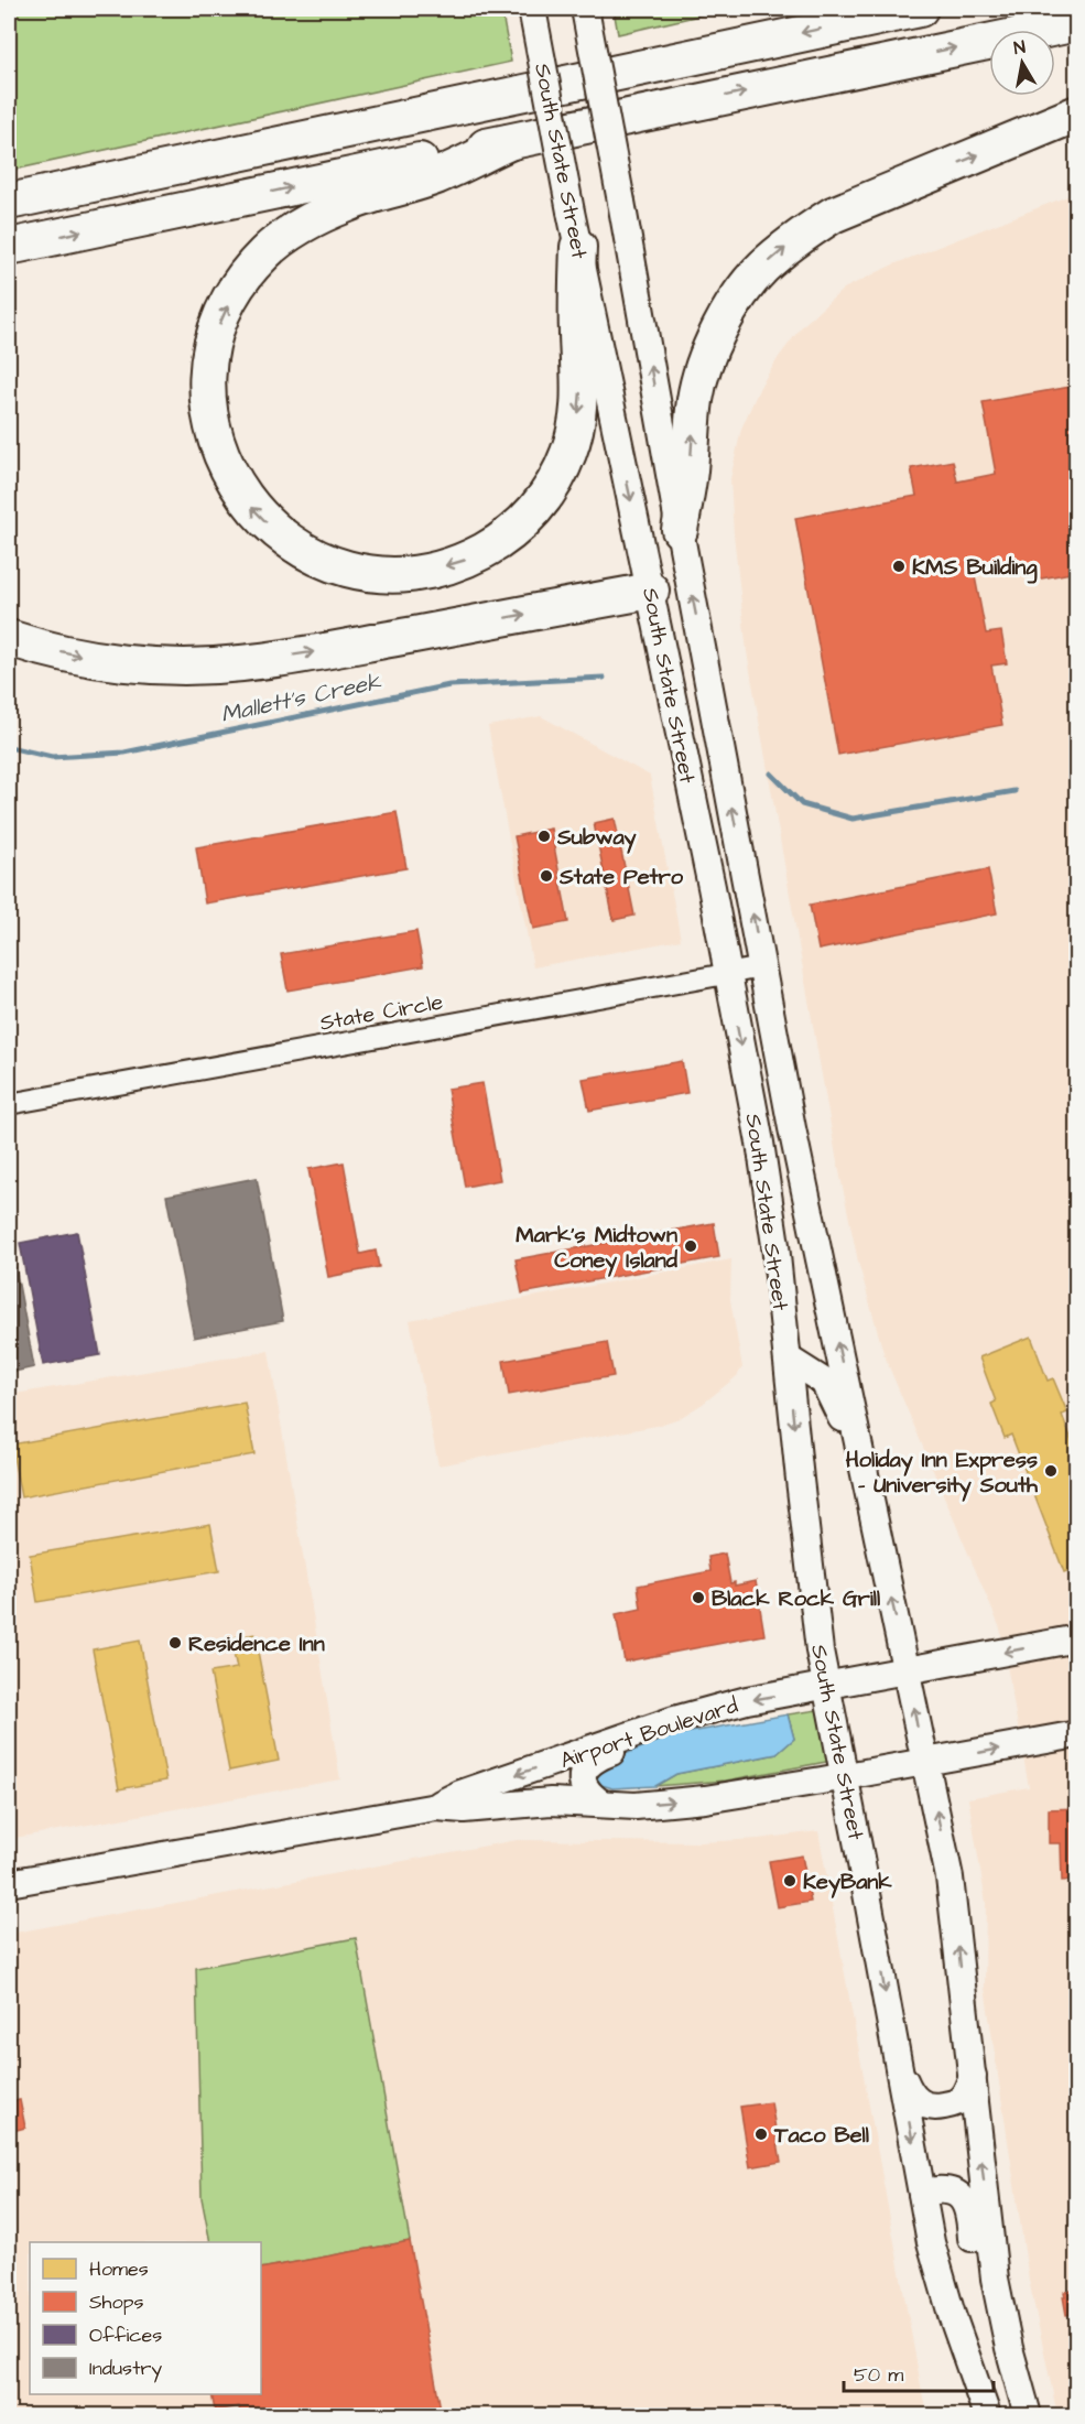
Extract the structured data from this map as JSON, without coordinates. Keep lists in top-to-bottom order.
{
  "streets": {
    "main road": ["South State Street", "Airport Boulevard"],
    "street": ["State Circle"]
  },
  "crossings": [
    ["South State Street", "State Circle"],
    ["South State Street", "Airport Boulevard"]
  ],
  "water": ["Mallett's Creek"],
  "places": [
    "KMS Building",
    "Subway",
    "State Petro",
    "Mark's Midtown Coney Island",
    "Holiday Inn Express - University South",
    "Black Rock Grill",
    "Residence Inn",
    "KeyBank",
    "Taco Bell"
  ],
  "legend": [
    "Homes",
    "Shops",
    "Offices",
    "Industry"
  ],
  "scale_bar": "50 m",
  "north": "top"
}
